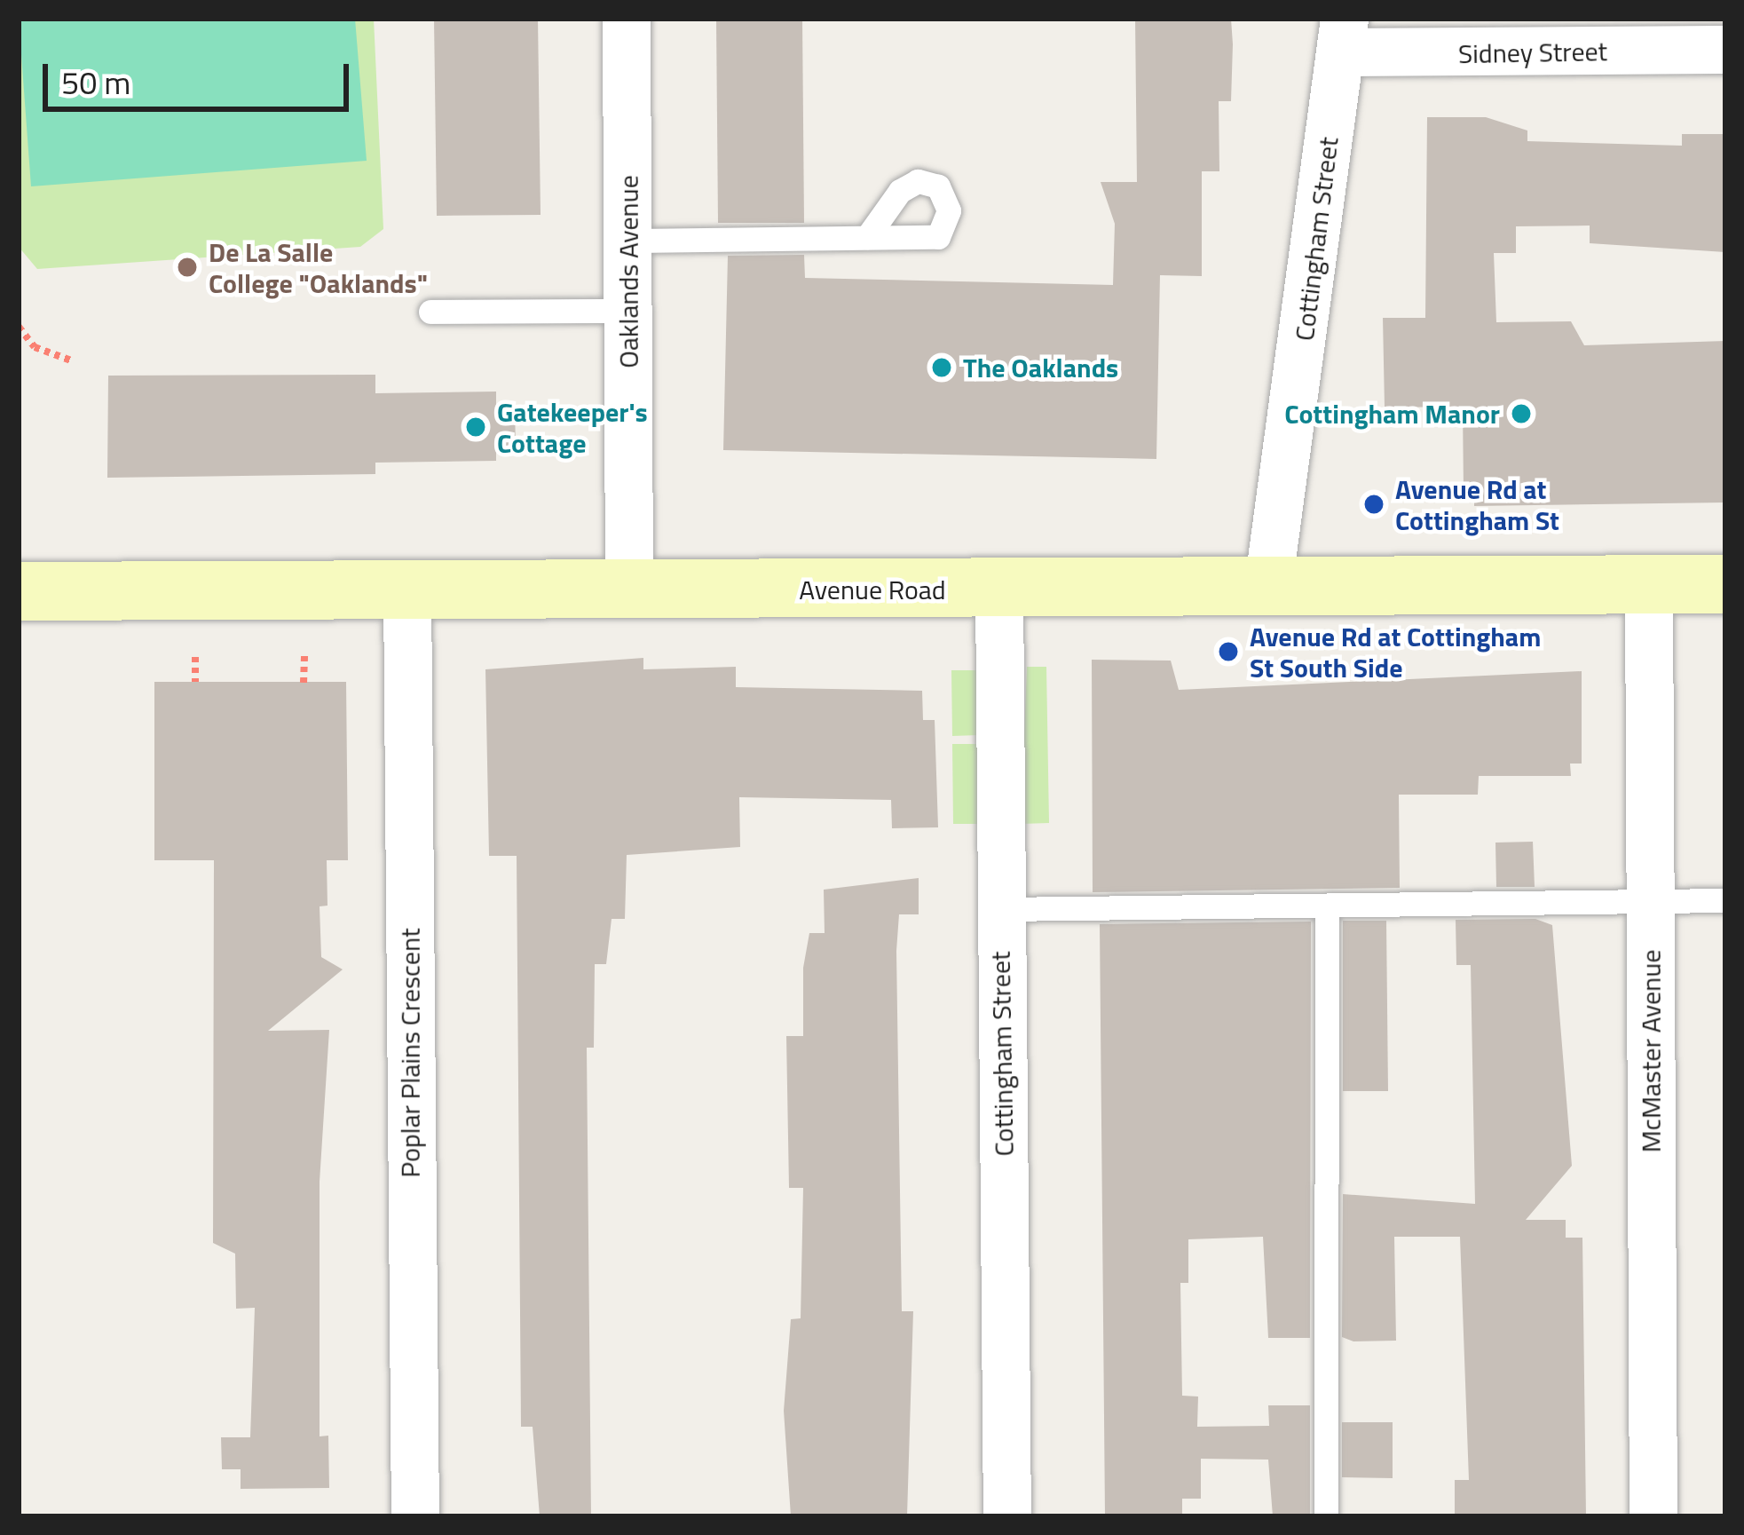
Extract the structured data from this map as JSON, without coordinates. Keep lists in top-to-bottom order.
{
  "streets": {
    "main road": ["Avenue Road"],
    "street": [
      "Sidney Street",
      "Cottingham Street",
      "Oaklands Avenue",
      "McMaster Avenue",
      "Poplar Plains Crescent"
    ]
  },
  "crossings": [
    ["Sidney Street", "Cottingham Street"],
    ["Cottingham Street", "Avenue Road"],
    ["Oaklands Avenue", "Avenue Road"],
    ["Avenue Road", "McMaster Avenue"],
    ["Avenue Road", "Poplar Plains Crescent"]
  ],
  "places": [
    "De La Salle College \"Oaklands\"",
    "The Oaklands",
    "Cottingham Manor",
    "Gatekeeper's Cottage",
    "Avenue Rd at Cottingham St",
    "Avenue Rd at Cottingham St South Side"
  ],
  "scale_bar": "50 m"
}
